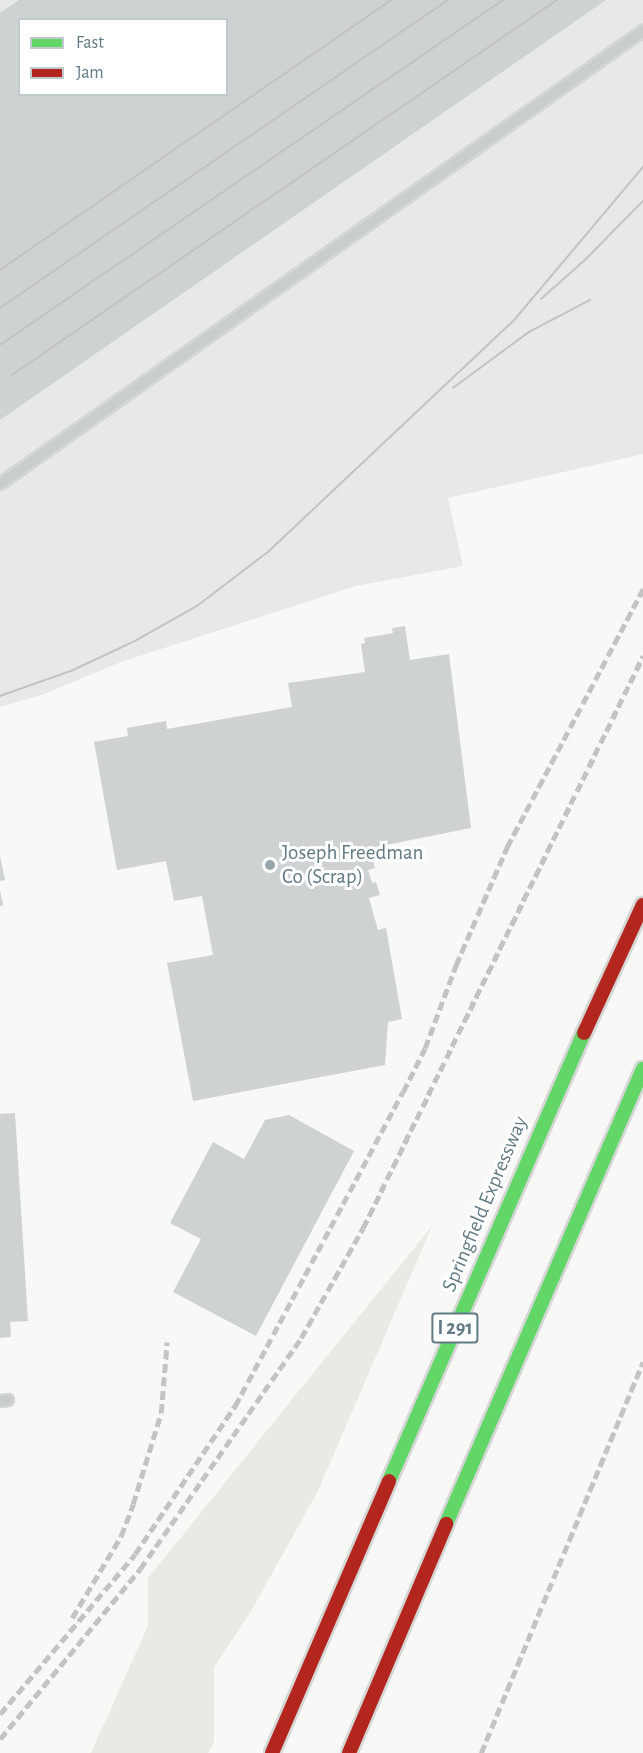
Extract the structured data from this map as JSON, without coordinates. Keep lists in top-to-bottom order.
{
  "streets": {
    "highway": ["Springfield Expressway", "I 291"]
  },
  "places": ["Joseph Freedman Co (Scrap)"],
  "legend": ["Fast", "Jam"]
}
